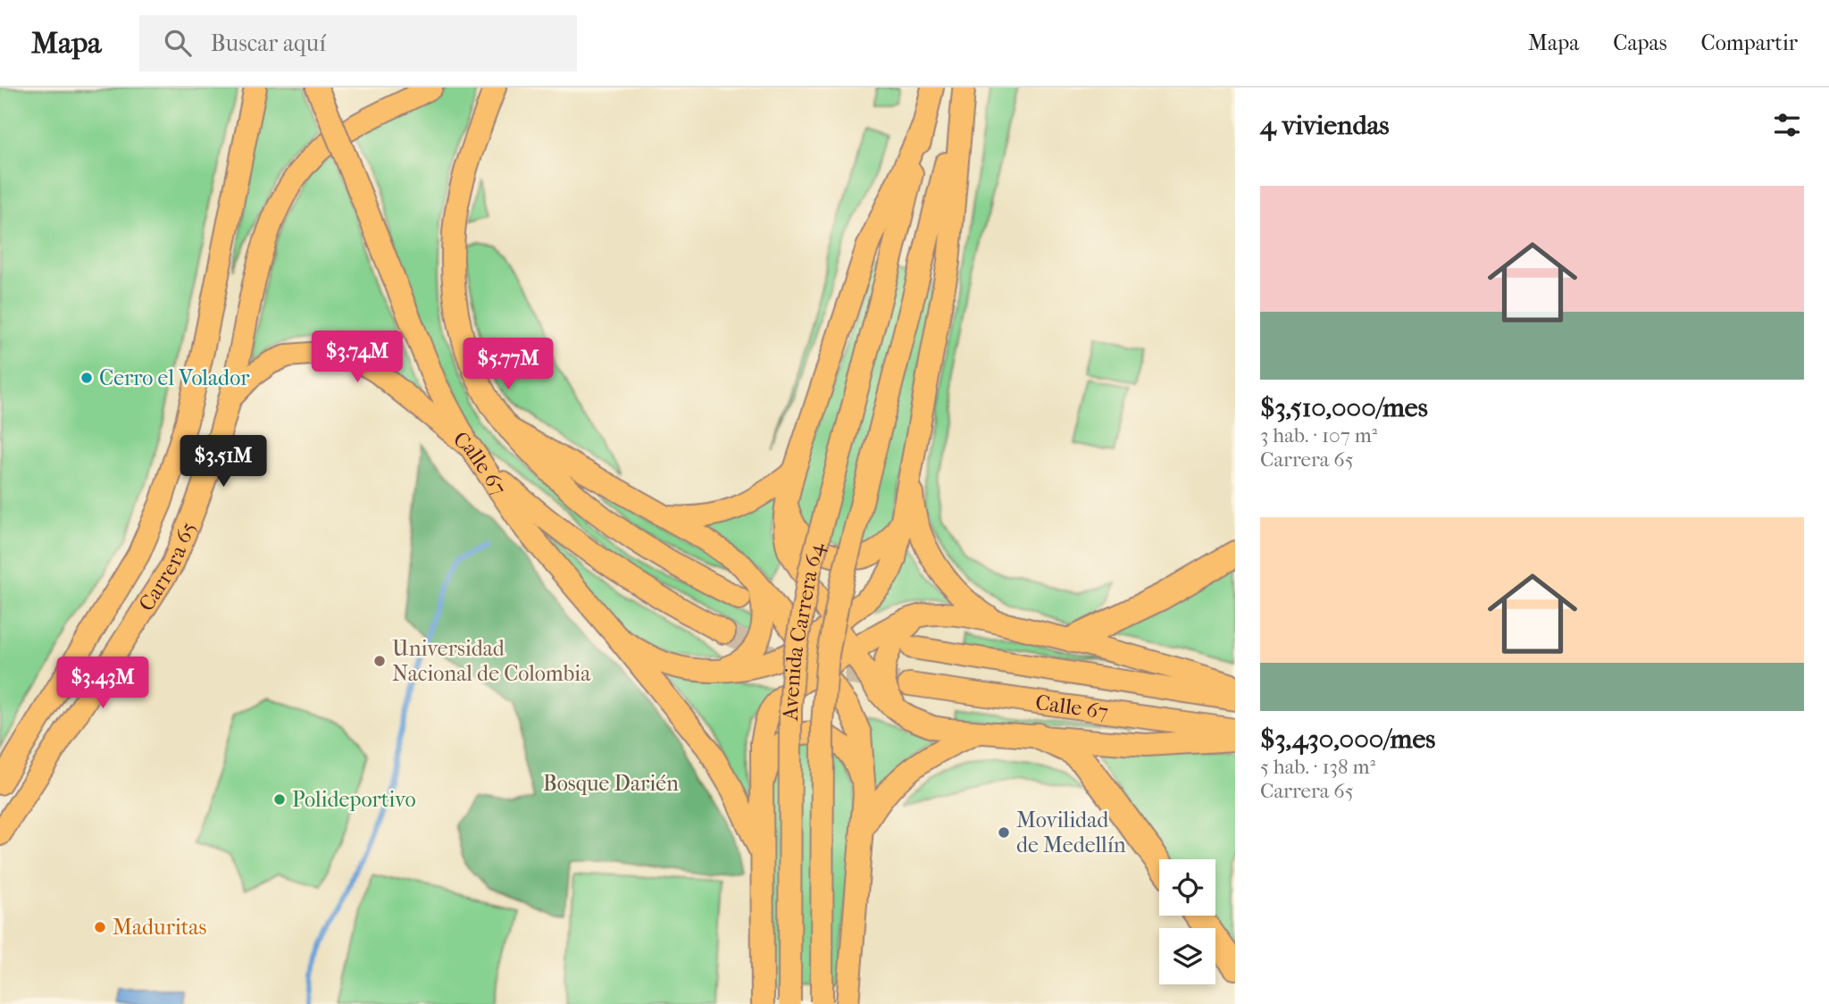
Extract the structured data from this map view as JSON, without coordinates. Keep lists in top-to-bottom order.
{
  "streets": {
    "main road": ["Calle 67", "Carrera 65", "Avenida Carrera 64"]
  },
  "parks": ["Bosque Darién"],
  "places": [
    "Cerro el Volador",
    "Universidad Nacional de Colombia",
    "Polideportivo",
    "Movilidad de Medellín",
    "Maduritas"
  ],
  "page": {
    "header": "Mapa",
    "search": "Buscar aquí",
    "nav": ["Mapa", "Capas", "Compartir"],
    "heading": "4 viviendas",
    "list": [
      {
        "name": "$3,510,000/mes",
        "note": "3 hab. · 107 m² · Carrera 65"
      },
      {
        "name": "$3,430,000/mes",
        "note": "5 hab. · 138 m² · Carrera 65"
      }
    ],
    "price": [
      "$3.74M",
      "$5.77M",
      "$3.51M",
      "$3.43M"
    ]
  }
}
